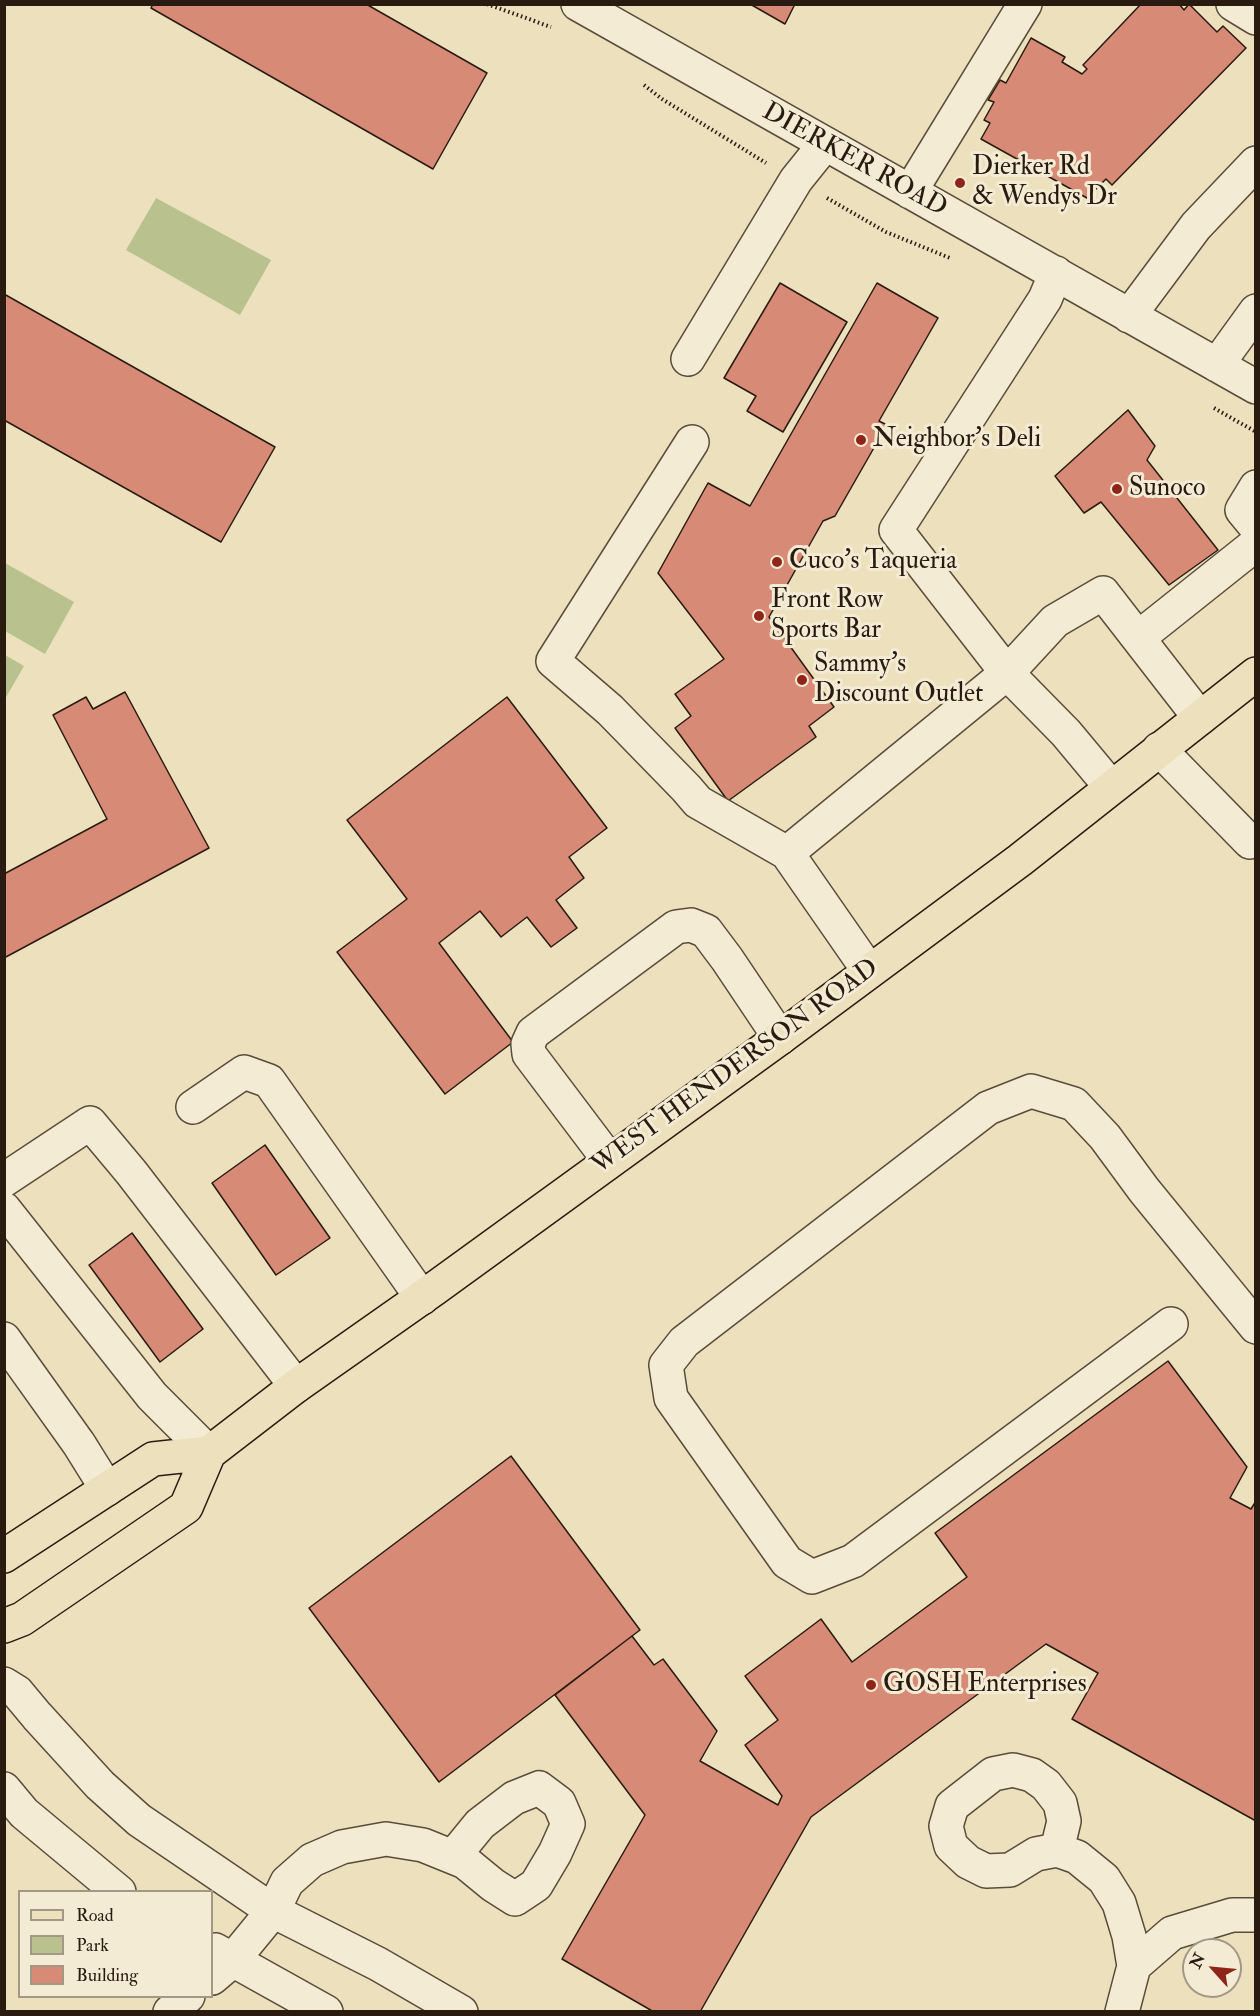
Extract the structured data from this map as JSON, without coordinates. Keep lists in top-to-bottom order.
{
  "streets": {
    "main road": ["WEST HENDERSON ROAD"],
    "street": ["DIERKER ROAD"]
  },
  "places": [
    "Dierker Rd & Wendys Dr",
    "Neighbor's Deli",
    "Sunoco",
    "Cuco's Taqueria",
    "Front Row Sports Bar",
    "Sammy's Discount Outlet",
    "GOSH Enterprises"
  ],
  "legend": ["Road", "Park", "Building"],
  "north": "top left"
}
